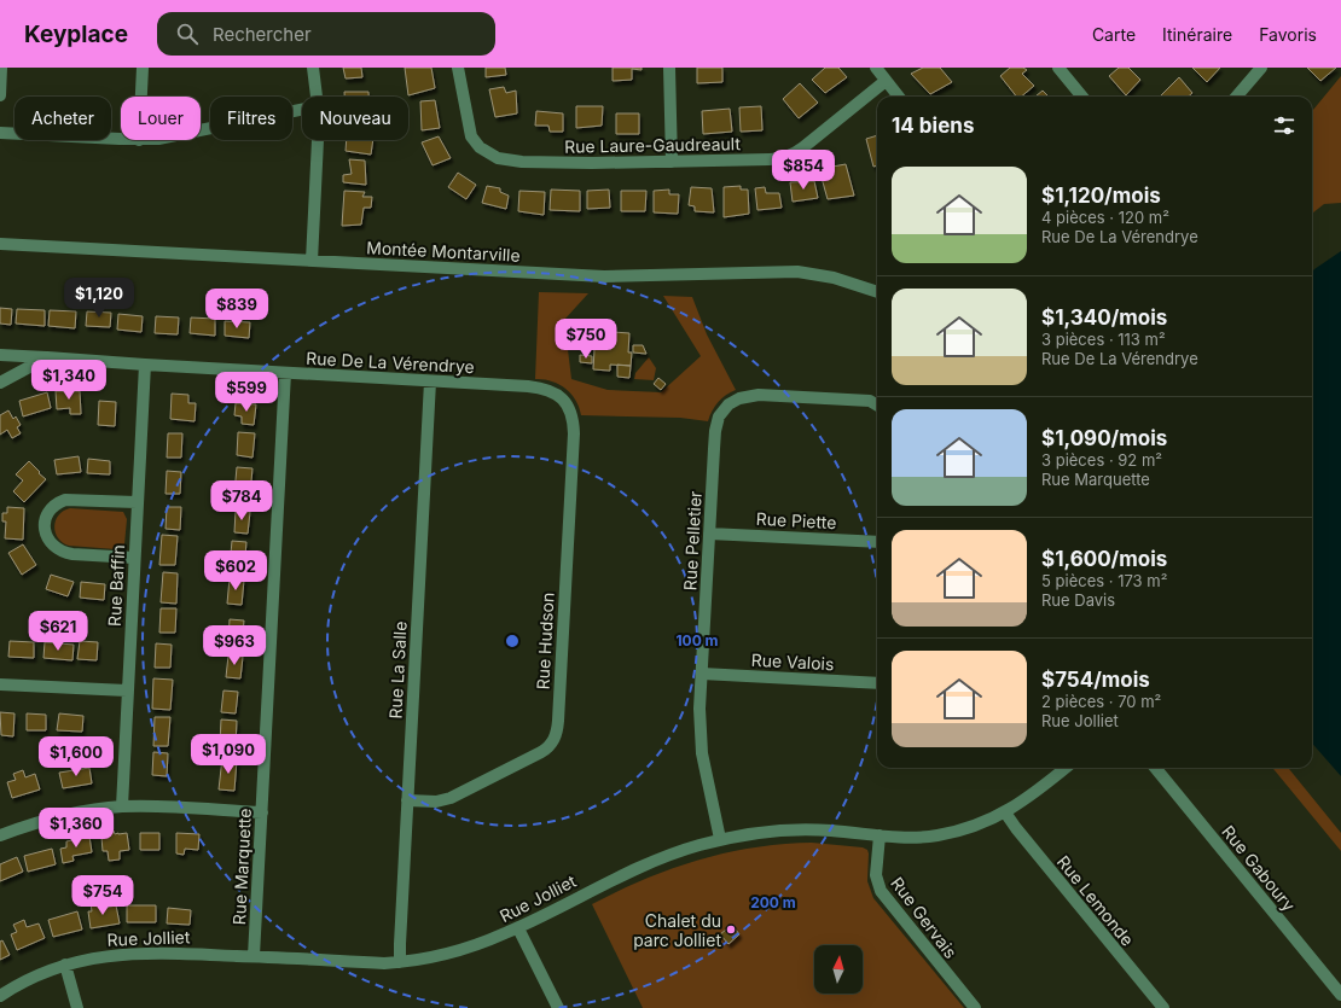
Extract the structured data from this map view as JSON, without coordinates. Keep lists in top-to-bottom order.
{
  "streets": {
    "street": [
      "Rue Laure-Gaudreault",
      "Montée Montarville",
      "Rue De La Vérendrye",
      "Rue Piette",
      "Rue Pelletier",
      "Rue Baffin",
      "Rue Hudson",
      "Rue Valois",
      "Rue La Salle",
      "Rue Marquette",
      "Rue Gaboury",
      "Rue Jolliet",
      "Rue Lemonde",
      "Rue Gervais"
    ]
  },
  "crossings": [
    ["Rue De La Vérendrye", "Rue Baffin"],
    ["Rue De La Vérendrye", "Rue Hudson"],
    ["Rue De La Vérendrye", "Rue La Salle"],
    ["Rue De La Vérendrye", "Rue Marquette"],
    ["Rue Piette", "Rue Pelletier"],
    ["Rue Pelletier", "Rue Valois"],
    ["Rue Pelletier", "Rue Jolliet"],
    ["Rue Hudson", "Rue La Salle"],
    ["Rue La Salle", "Rue Jolliet"],
    ["Rue Marquette", "Rue Jolliet"],
    ["Rue Jolliet", "Rue Lemonde"],
    ["Rue Jolliet", "Rue Gervais"]
  ],
  "places": ["Chalet du parc Jolliet"],
  "north": "top",
  "page": {
    "header": "Keyplace",
    "search": "Rechercher",
    "nav": ["Carte", "Itinéraire", "Favoris"],
    "chip": [
      "Acheter",
      "Louer",
      "Filtres",
      "Nouveau"
    ],
    "heading": "14 biens",
    "price": [
      "$854",
      "$1,120",
      "$839",
      "$750",
      "$1,340",
      "$599",
      "$784",
      "$602",
      "$621",
      "$963",
      "$1,090",
      "$1,600",
      "$1,360",
      "$754"
    ],
    "list": [
      {
        "name": "$1,120/mois",
        "note": "4 pièces · 120 m² · Rue De La Vérendrye"
      },
      {
        "name": "$1,340/mois",
        "note": "3 pièces · 113 m² · Rue De La Vérendrye"
      },
      {
        "name": "$1,090/mois",
        "note": "3 pièces · 92 m² · Rue Marquette"
      },
      {
        "name": "$1,600/mois",
        "note": "5 pièces · 173 m² · Rue Davis"
      },
      {
        "name": "$754/mois",
        "note": "2 pièces · 70 m² · Rue Jolliet"
      }
    ]
  },
  "rings": ["100 m", "200 m"]
}
